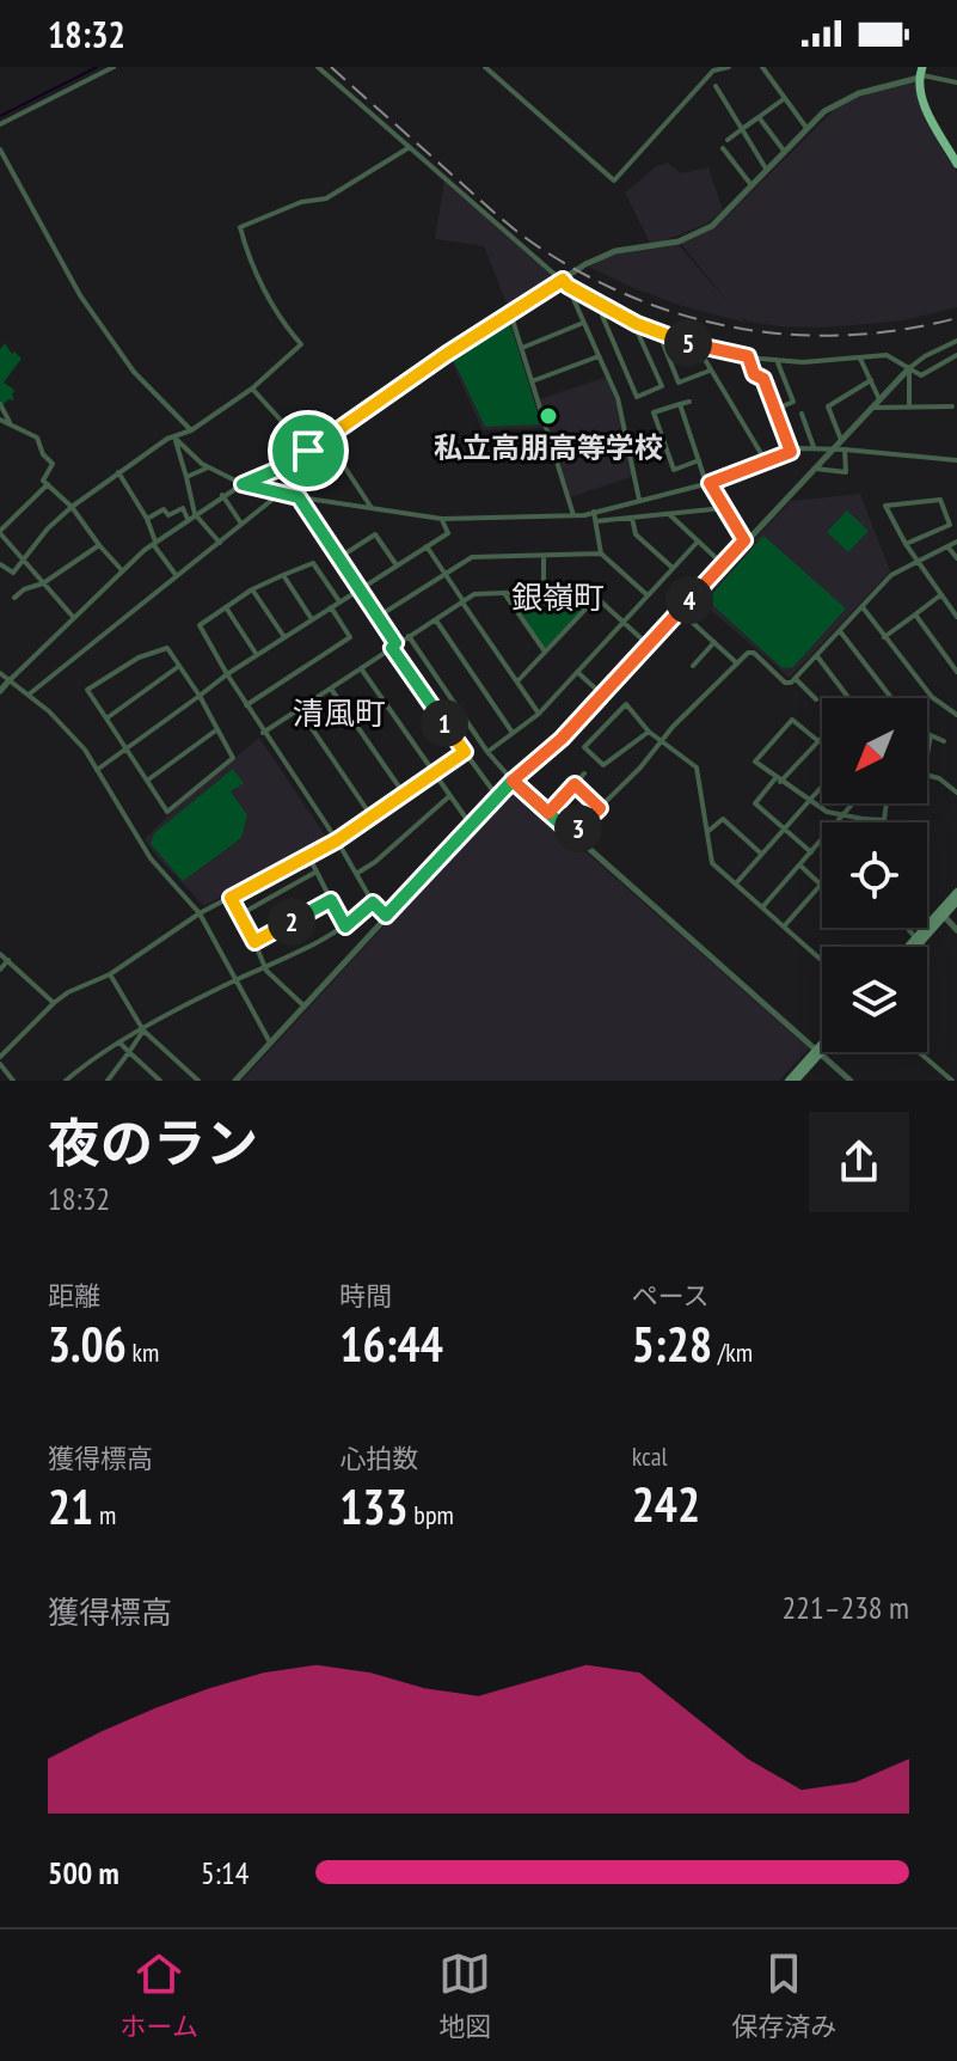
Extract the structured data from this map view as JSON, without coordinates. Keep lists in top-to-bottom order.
{
  "districts": ["銀嶺町", "清風町"],
  "places": ["私立高朋高等学校"],
  "north": "bottom left",
  "page": {
    "status": "18:32",
    "pins": [
      "5",
      "4",
      "1",
      "3",
      "2"
    ],
    "heading": ["夜のラン", "18:32"],
    "stats": [
      ["距離", "3.06 km"],
      ["時間", "16:44"],
      ["ペース", "5:28 /km"],
      ["獲得標高", "21 m"],
      ["心拍数", "133 bpm"],
      ["kcal", "242"]
    ],
    "chart": ["獲得標高", "221–238 m"],
    "list": [
      {
        "name": "500 m",
        "note": "5:14"
      }
    ],
    "tabs": ["ホーム", "地図", "保存済み"]
  }
}
